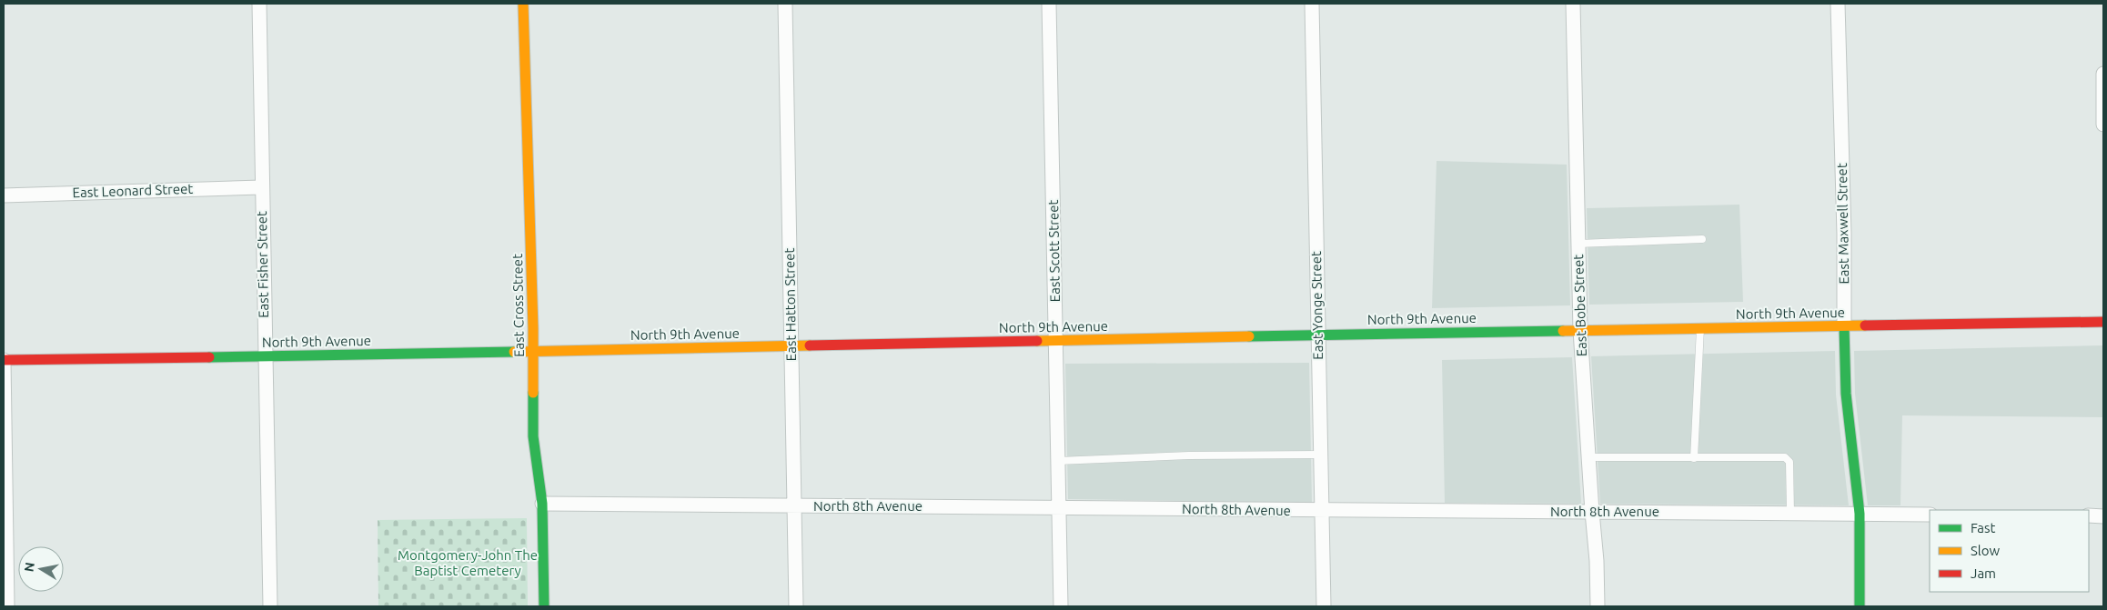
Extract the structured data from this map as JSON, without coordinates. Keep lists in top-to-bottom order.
{
  "streets": {
    "main road": ["East Maxwell Street", "East Cross Street", "North 9th Avenue"],
    "street": [
      "East Leonard Street",
      "East Scott Street",
      "East Fisher Street",
      "East Hatton Street",
      "East Yonge Street",
      "East Bobe Street",
      "North 8th Avenue"
    ]
  },
  "crossings": [
    ["East Leonard Street", "East Fisher Street"],
    ["East Maxwell Street", "North 9th Avenue"],
    ["East Maxwell Street", "North 8th Avenue"],
    ["East Scott Street", "North 9th Avenue"],
    ["East Scott Street", "North 8th Avenue"],
    ["East Fisher Street", "North 9th Avenue"],
    ["East Hatton Street", "North 9th Avenue"],
    ["East Hatton Street", "North 8th Avenue"],
    ["East Cross Street", "North 9th Avenue"],
    ["East Cross Street", "North 8th Avenue"],
    ["East Yonge Street", "North 9th Avenue"],
    ["East Yonge Street", "North 8th Avenue"],
    ["East Bobe Street", "North 9th Avenue"],
    ["East Bobe Street", "North 8th Avenue"]
  ],
  "parks": ["Montgomery-John The Baptist Cemetery"],
  "legend": ["Fast", "Slow", "Jam"],
  "north": "left"
}
